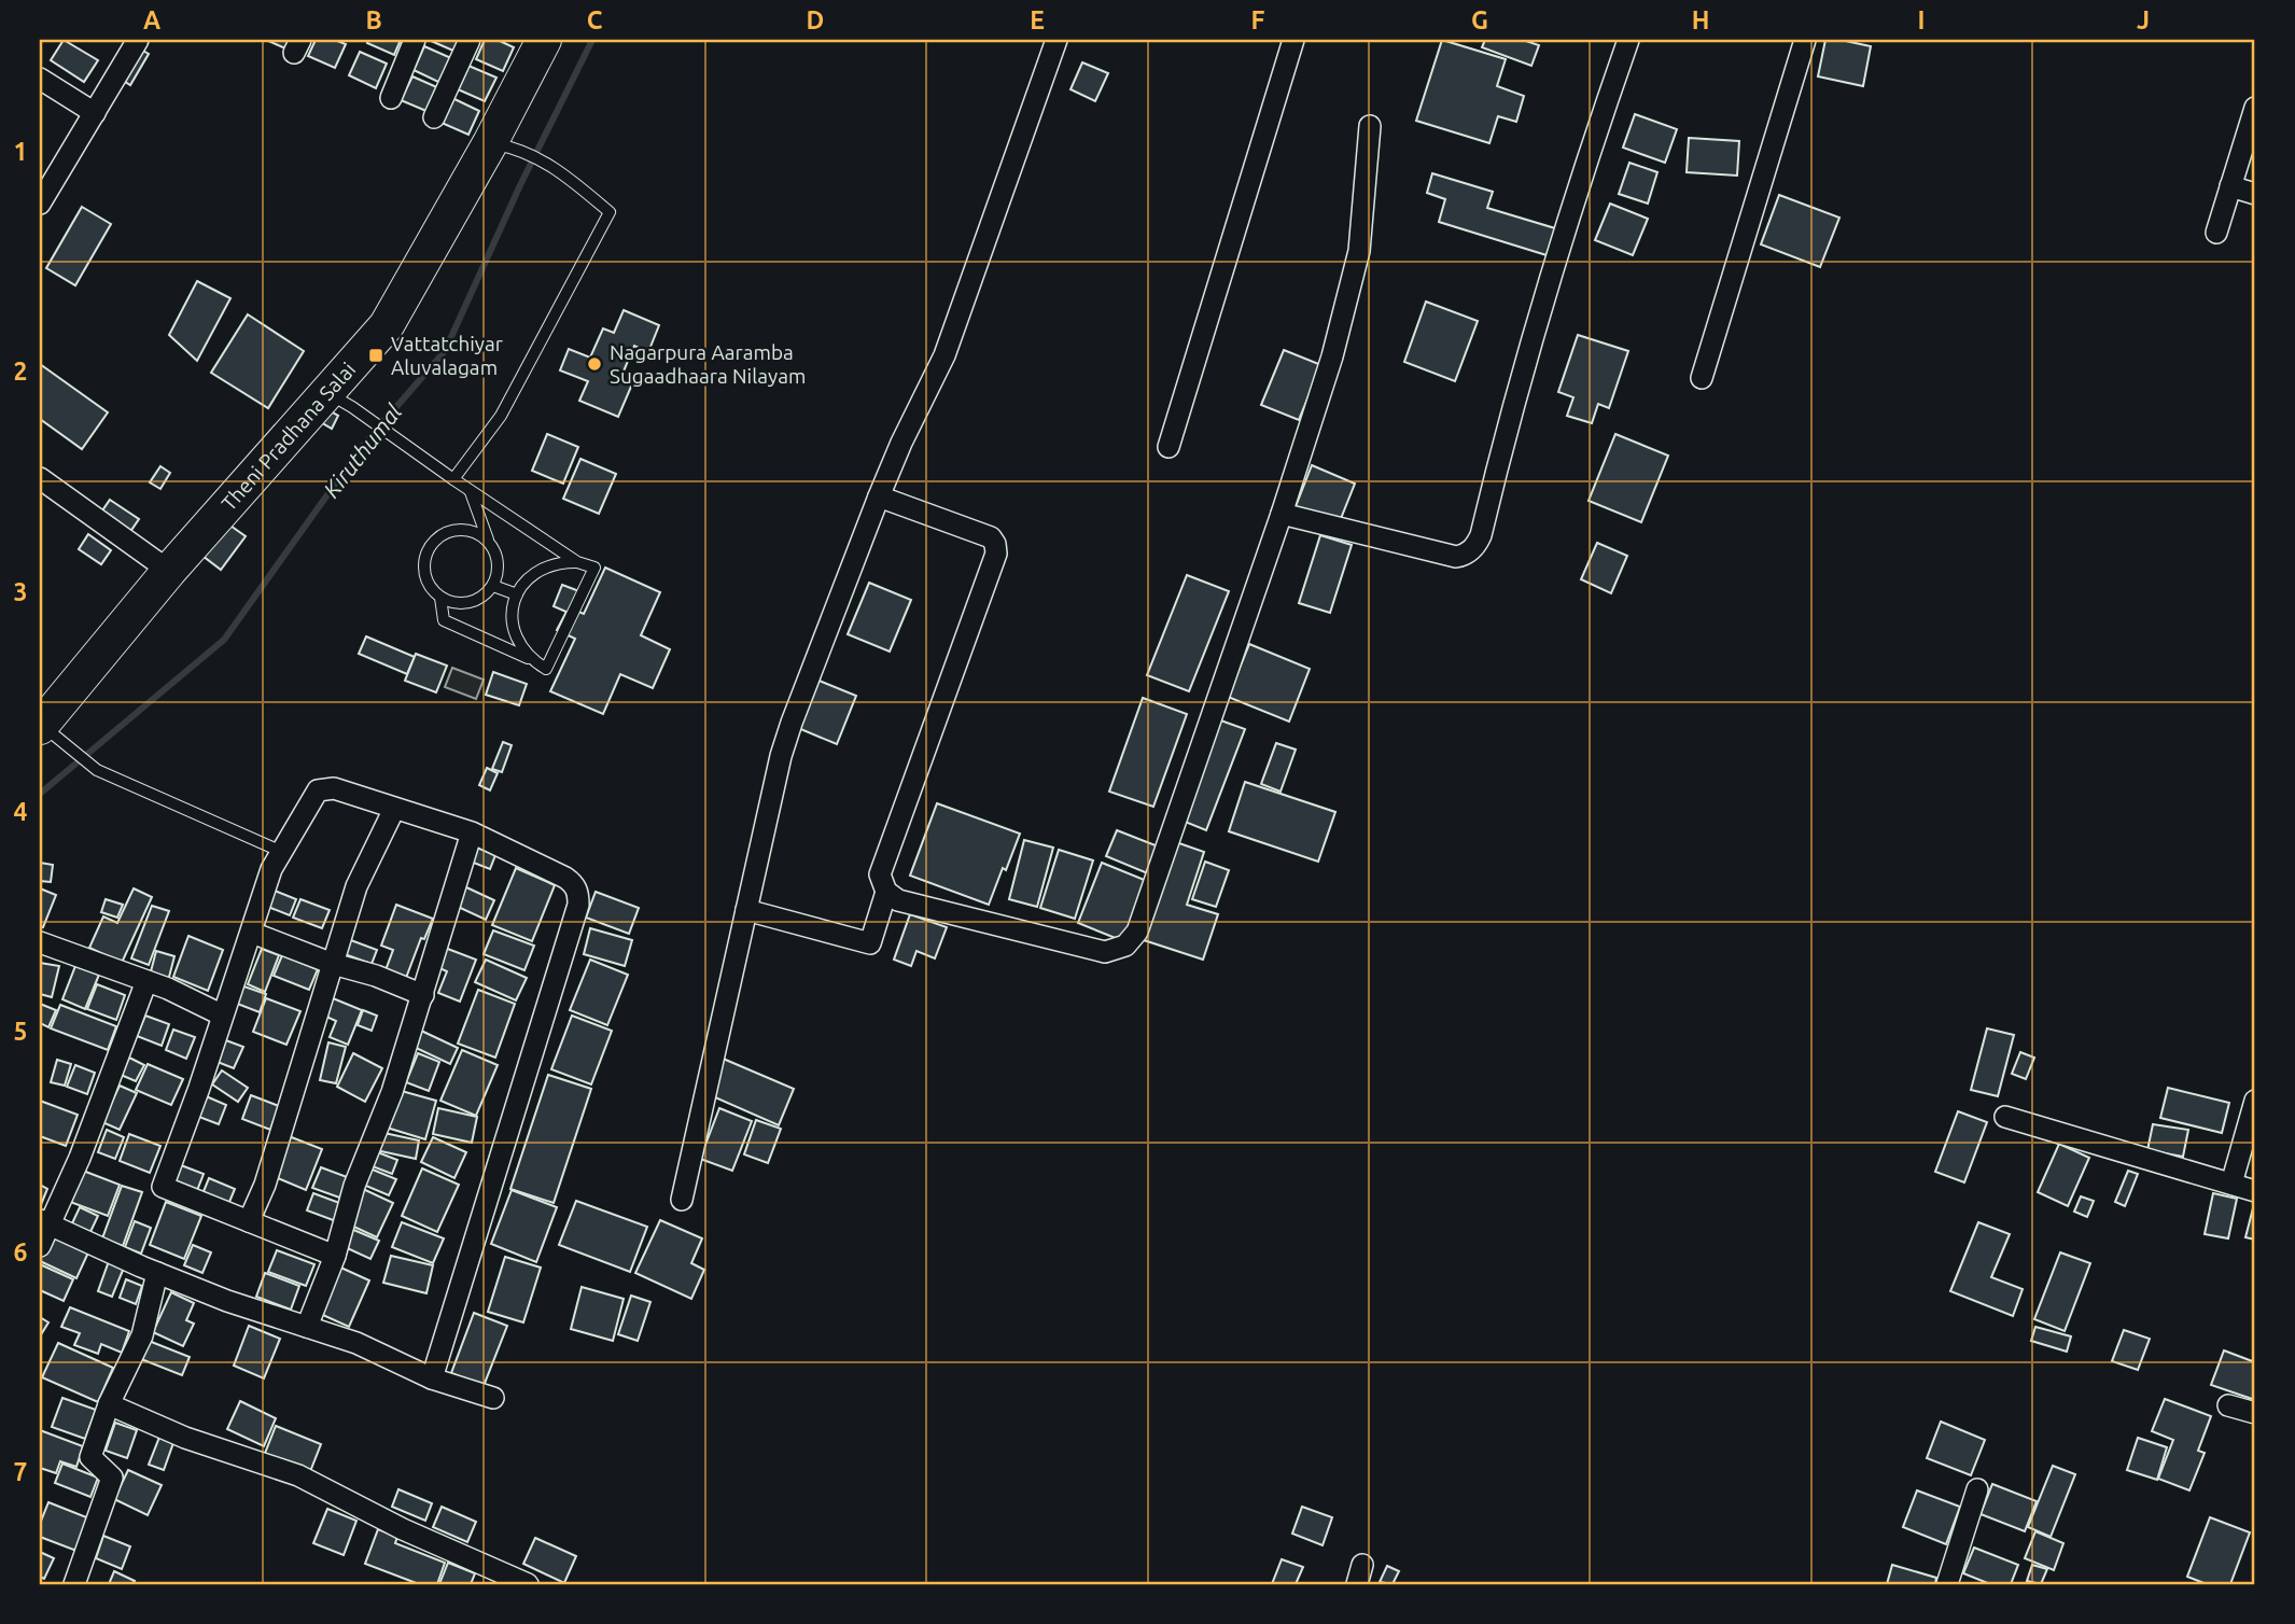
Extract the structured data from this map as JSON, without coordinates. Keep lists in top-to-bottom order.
{
  "streets": {
    "main road": ["Theni Pradhana Salai"]
  },
  "water": ["Kiruthumal"],
  "places": {
    "transit": ["Vattatchiyar Aluvalagam"],
    "other": ["Nagarpura Aaramba Sugaadhaara Nilayam"]
  },
  "grid": {
    "columns": [
      "A",
      "B",
      "C",
      "D",
      "E",
      "F",
      "G",
      "H",
      "I",
      "J"
    ],
    "rows": [
      "1",
      "2",
      "3",
      "4",
      "5",
      "6",
      "7"
    ]
  }
}
